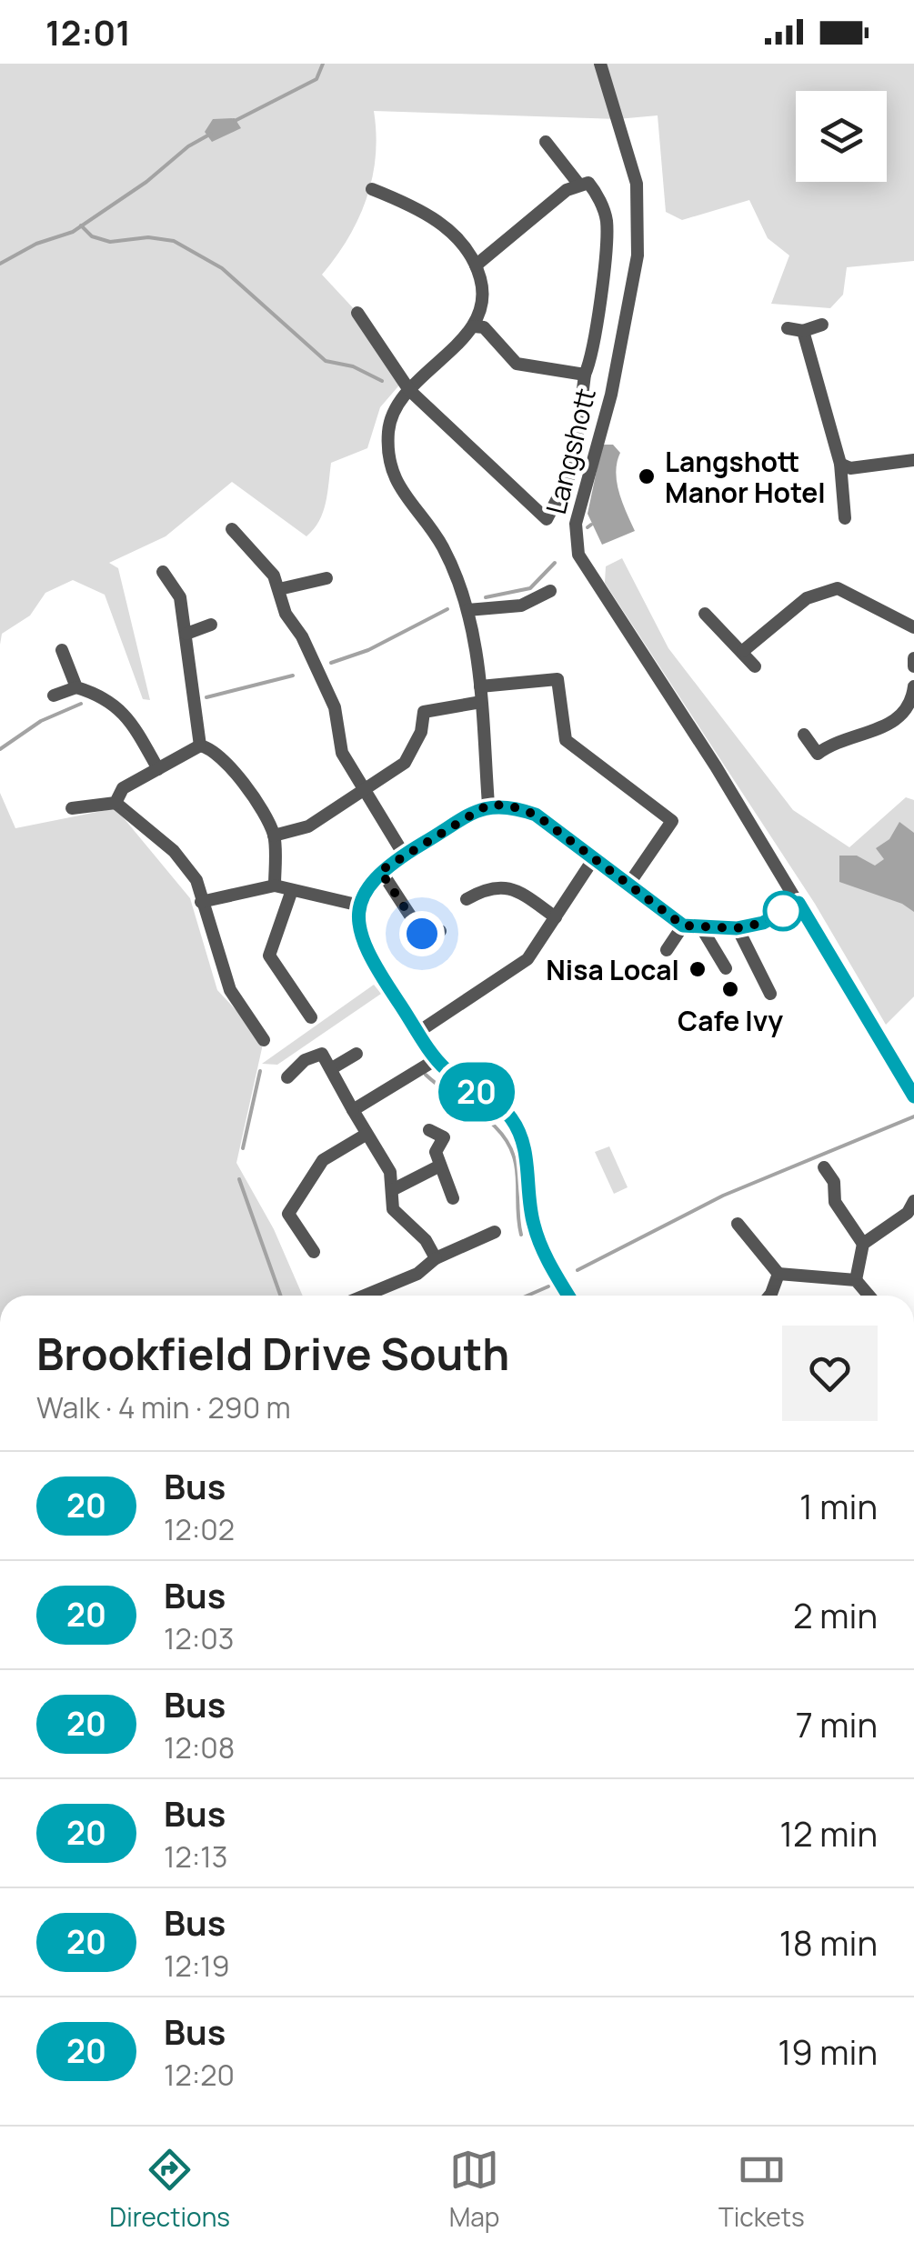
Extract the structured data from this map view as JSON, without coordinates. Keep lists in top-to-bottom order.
{
  "streets": {
    "street": ["Langshott"]
  },
  "places": ["Langshott Manor Hotel", "Nisa Local", "Cafe Ivy"],
  "lines": ["bus line 20"],
  "page": {
    "status": "12:01",
    "on_map": "20",
    "heading": ["Brookfield Drive South", "Walk · 4 min · 290 m"],
    "list": [
      {
        "mark": "20",
        "name": "Bus",
        "note": "12:02",
        "value": "1 min"
      },
      {
        "mark": "20",
        "name": "Bus",
        "note": "12:03",
        "value": "2 min"
      },
      {
        "mark": "20",
        "name": "Bus",
        "note": "12:08",
        "value": "7 min"
      },
      {
        "mark": "20",
        "name": "Bus",
        "note": "12:13",
        "value": "12 min"
      },
      {
        "mark": "20",
        "name": "Bus",
        "note": "12:19",
        "value": "18 min"
      },
      {
        "mark": "20",
        "name": "Bus",
        "note": "12:20",
        "value": "19 min"
      }
    ],
    "tabs": ["Directions", "Map", "Tickets"]
  }
}
